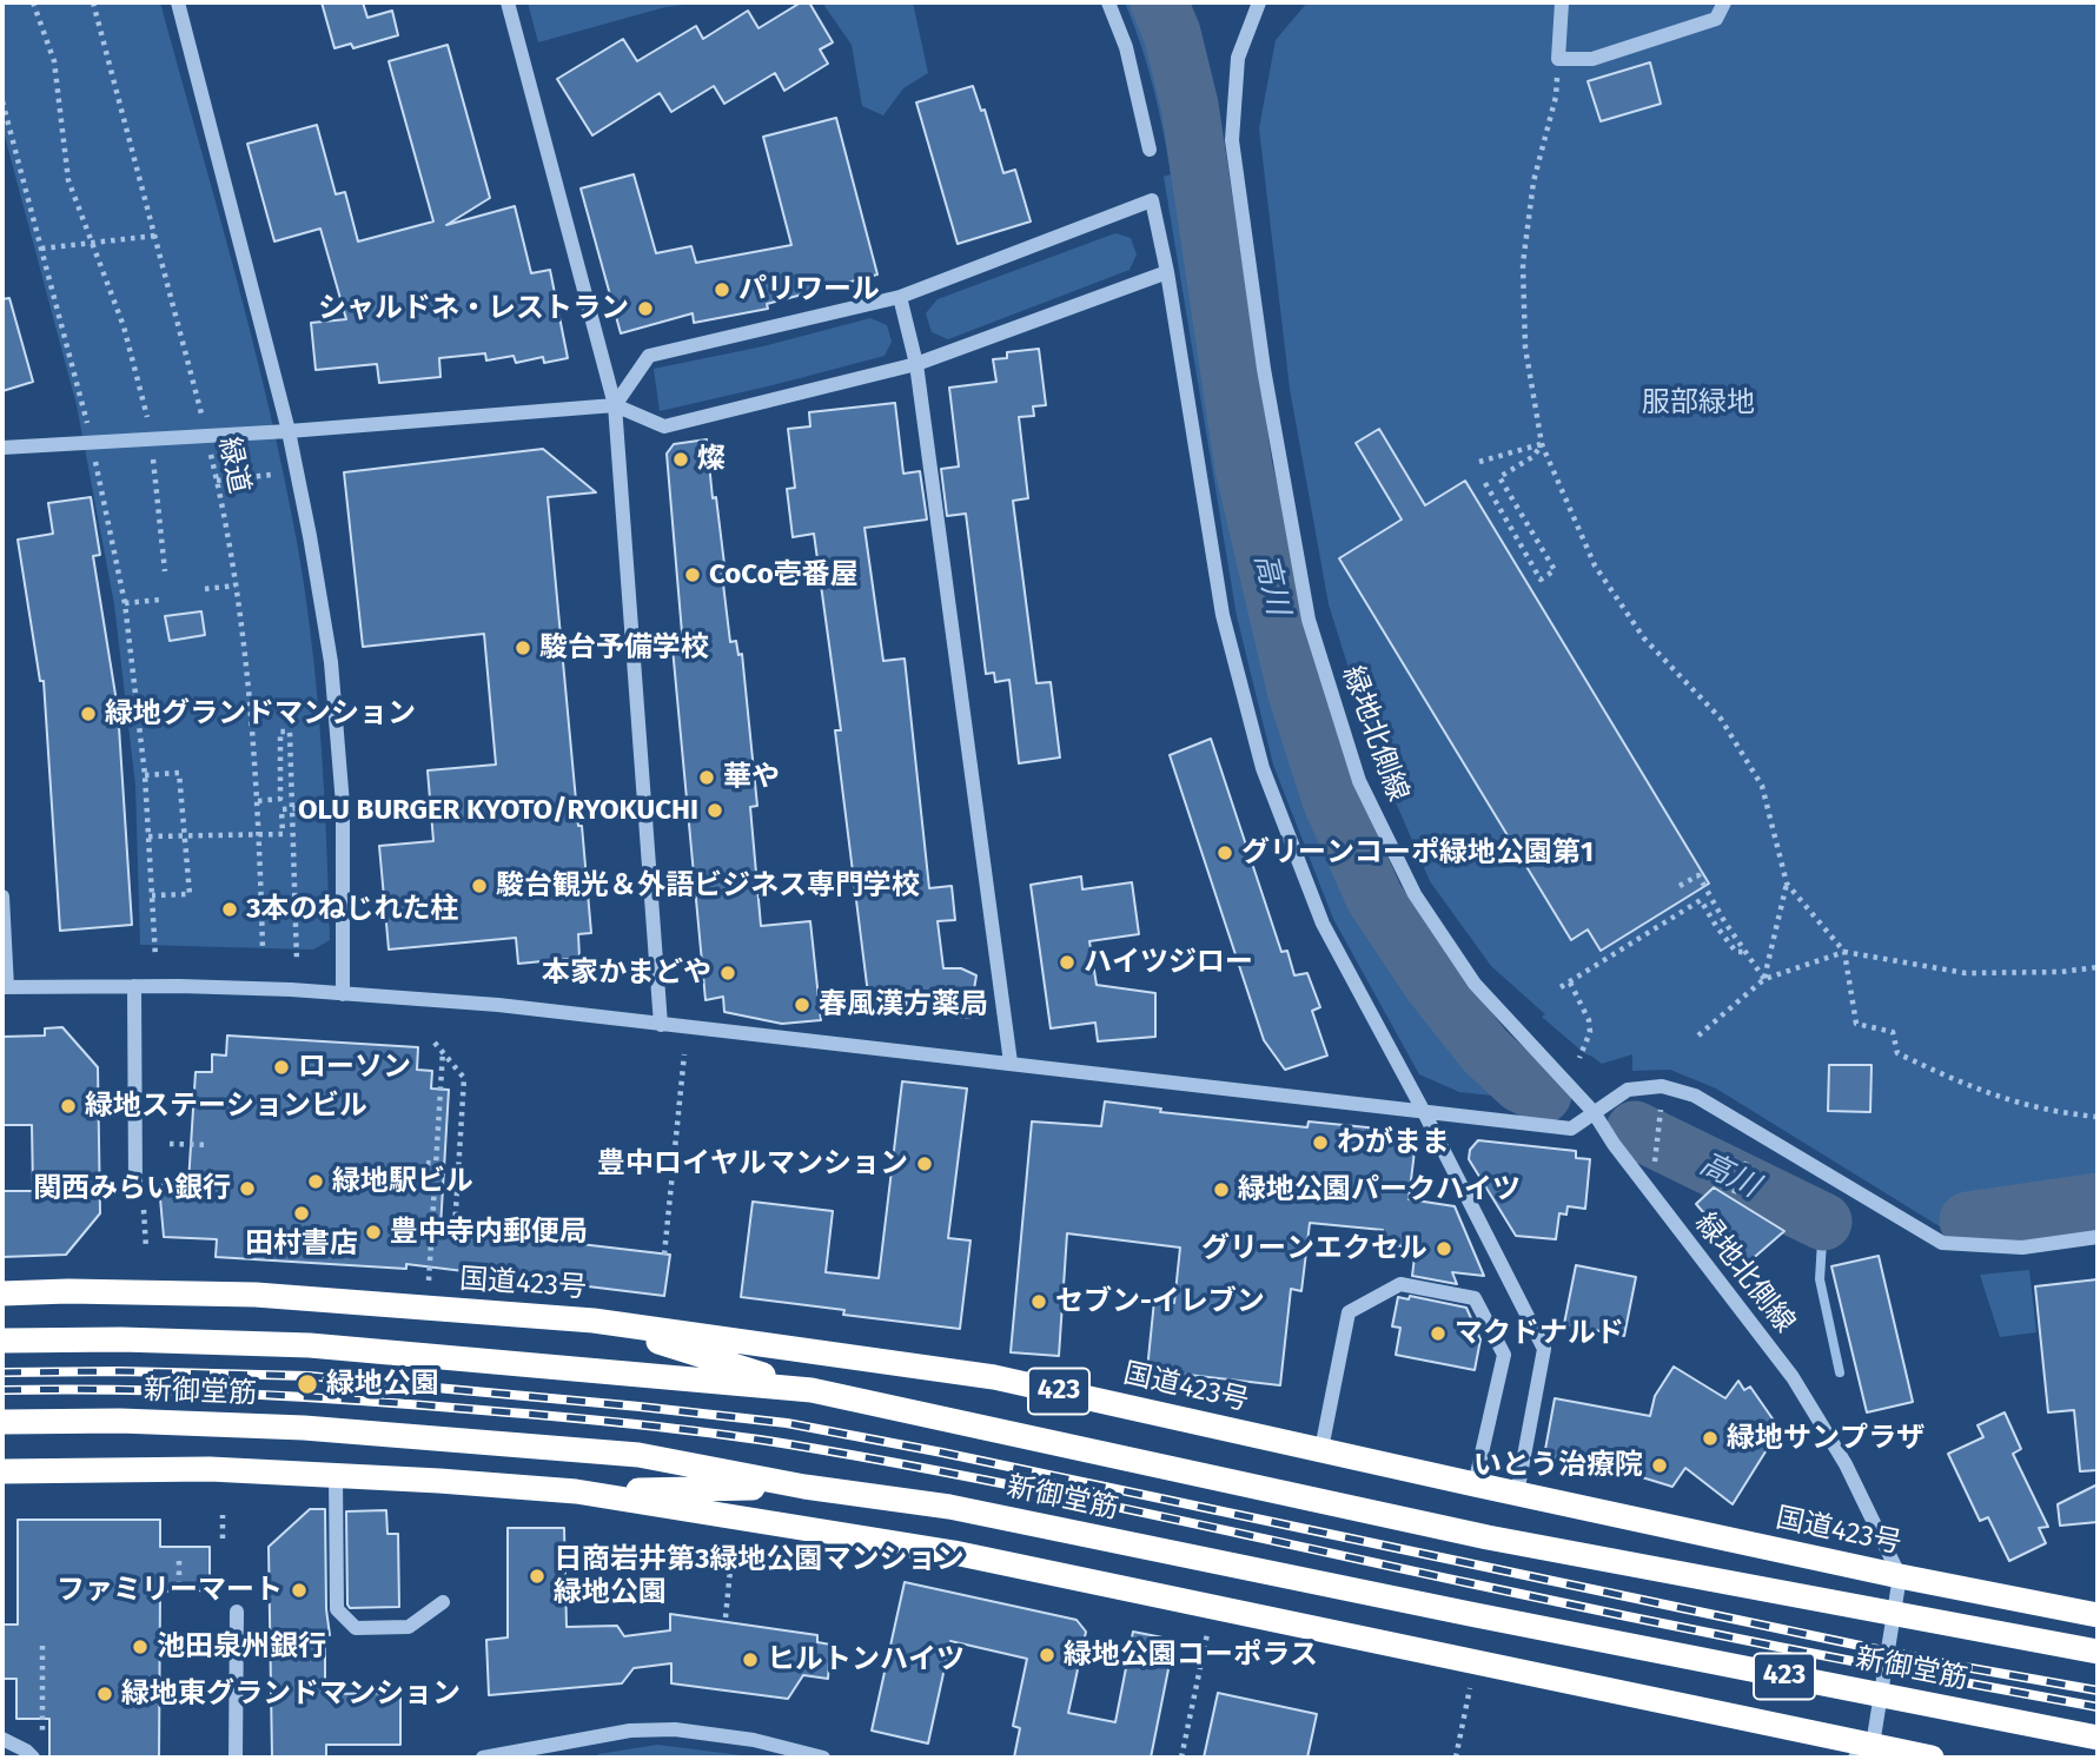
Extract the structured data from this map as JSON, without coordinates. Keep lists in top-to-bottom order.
{
  "streets": {
    "highway": ["国道423号", "423", "新御堂筋"],
    "street": ["緑地北側線"],
    "path": ["緑道"]
  },
  "crossings": [
    ["緑地北側線", "国道423号"]
  ],
  "water": ["高川"],
  "parks": ["服部緑地"],
  "places": [
    "パリワール",
    "シャルドネ・レストラン",
    "燦",
    "CoCo壱番屋",
    "駿台予備学校",
    "緑地グランドマンション",
    "華や",
    "OLU BURGER KYOTO/RYOKUCHI",
    "グリーンコーポ緑地公園第1",
    "駿台観光＆外語ビジネス専門学校",
    "3本のねじれた柱",
    "ハイツジロー",
    "本家かまどや",
    "春風漢方薬局",
    "ローソン",
    "緑地ステーションビル",
    "わがまま",
    "豊中ロイヤルマンション",
    "緑地駅ビル",
    "関西みらい銀行",
    "緑地公園パークハイツ",
    "田村書店",
    "豊中寺内郵便局",
    "グリーンエクセル",
    "セブン-イレブン",
    "マクドナルド",
    "緑地公園",
    "緑地サンプラザ",
    "いとう治療院",
    "日商岩井第3緑地公園マンション 緑地公園",
    "ファミリーマート",
    "池田泉州銀行",
    "緑地公園コーポラス",
    "ヒルトンハイツ",
    "緑地東グランドマンション"
  ]
}
